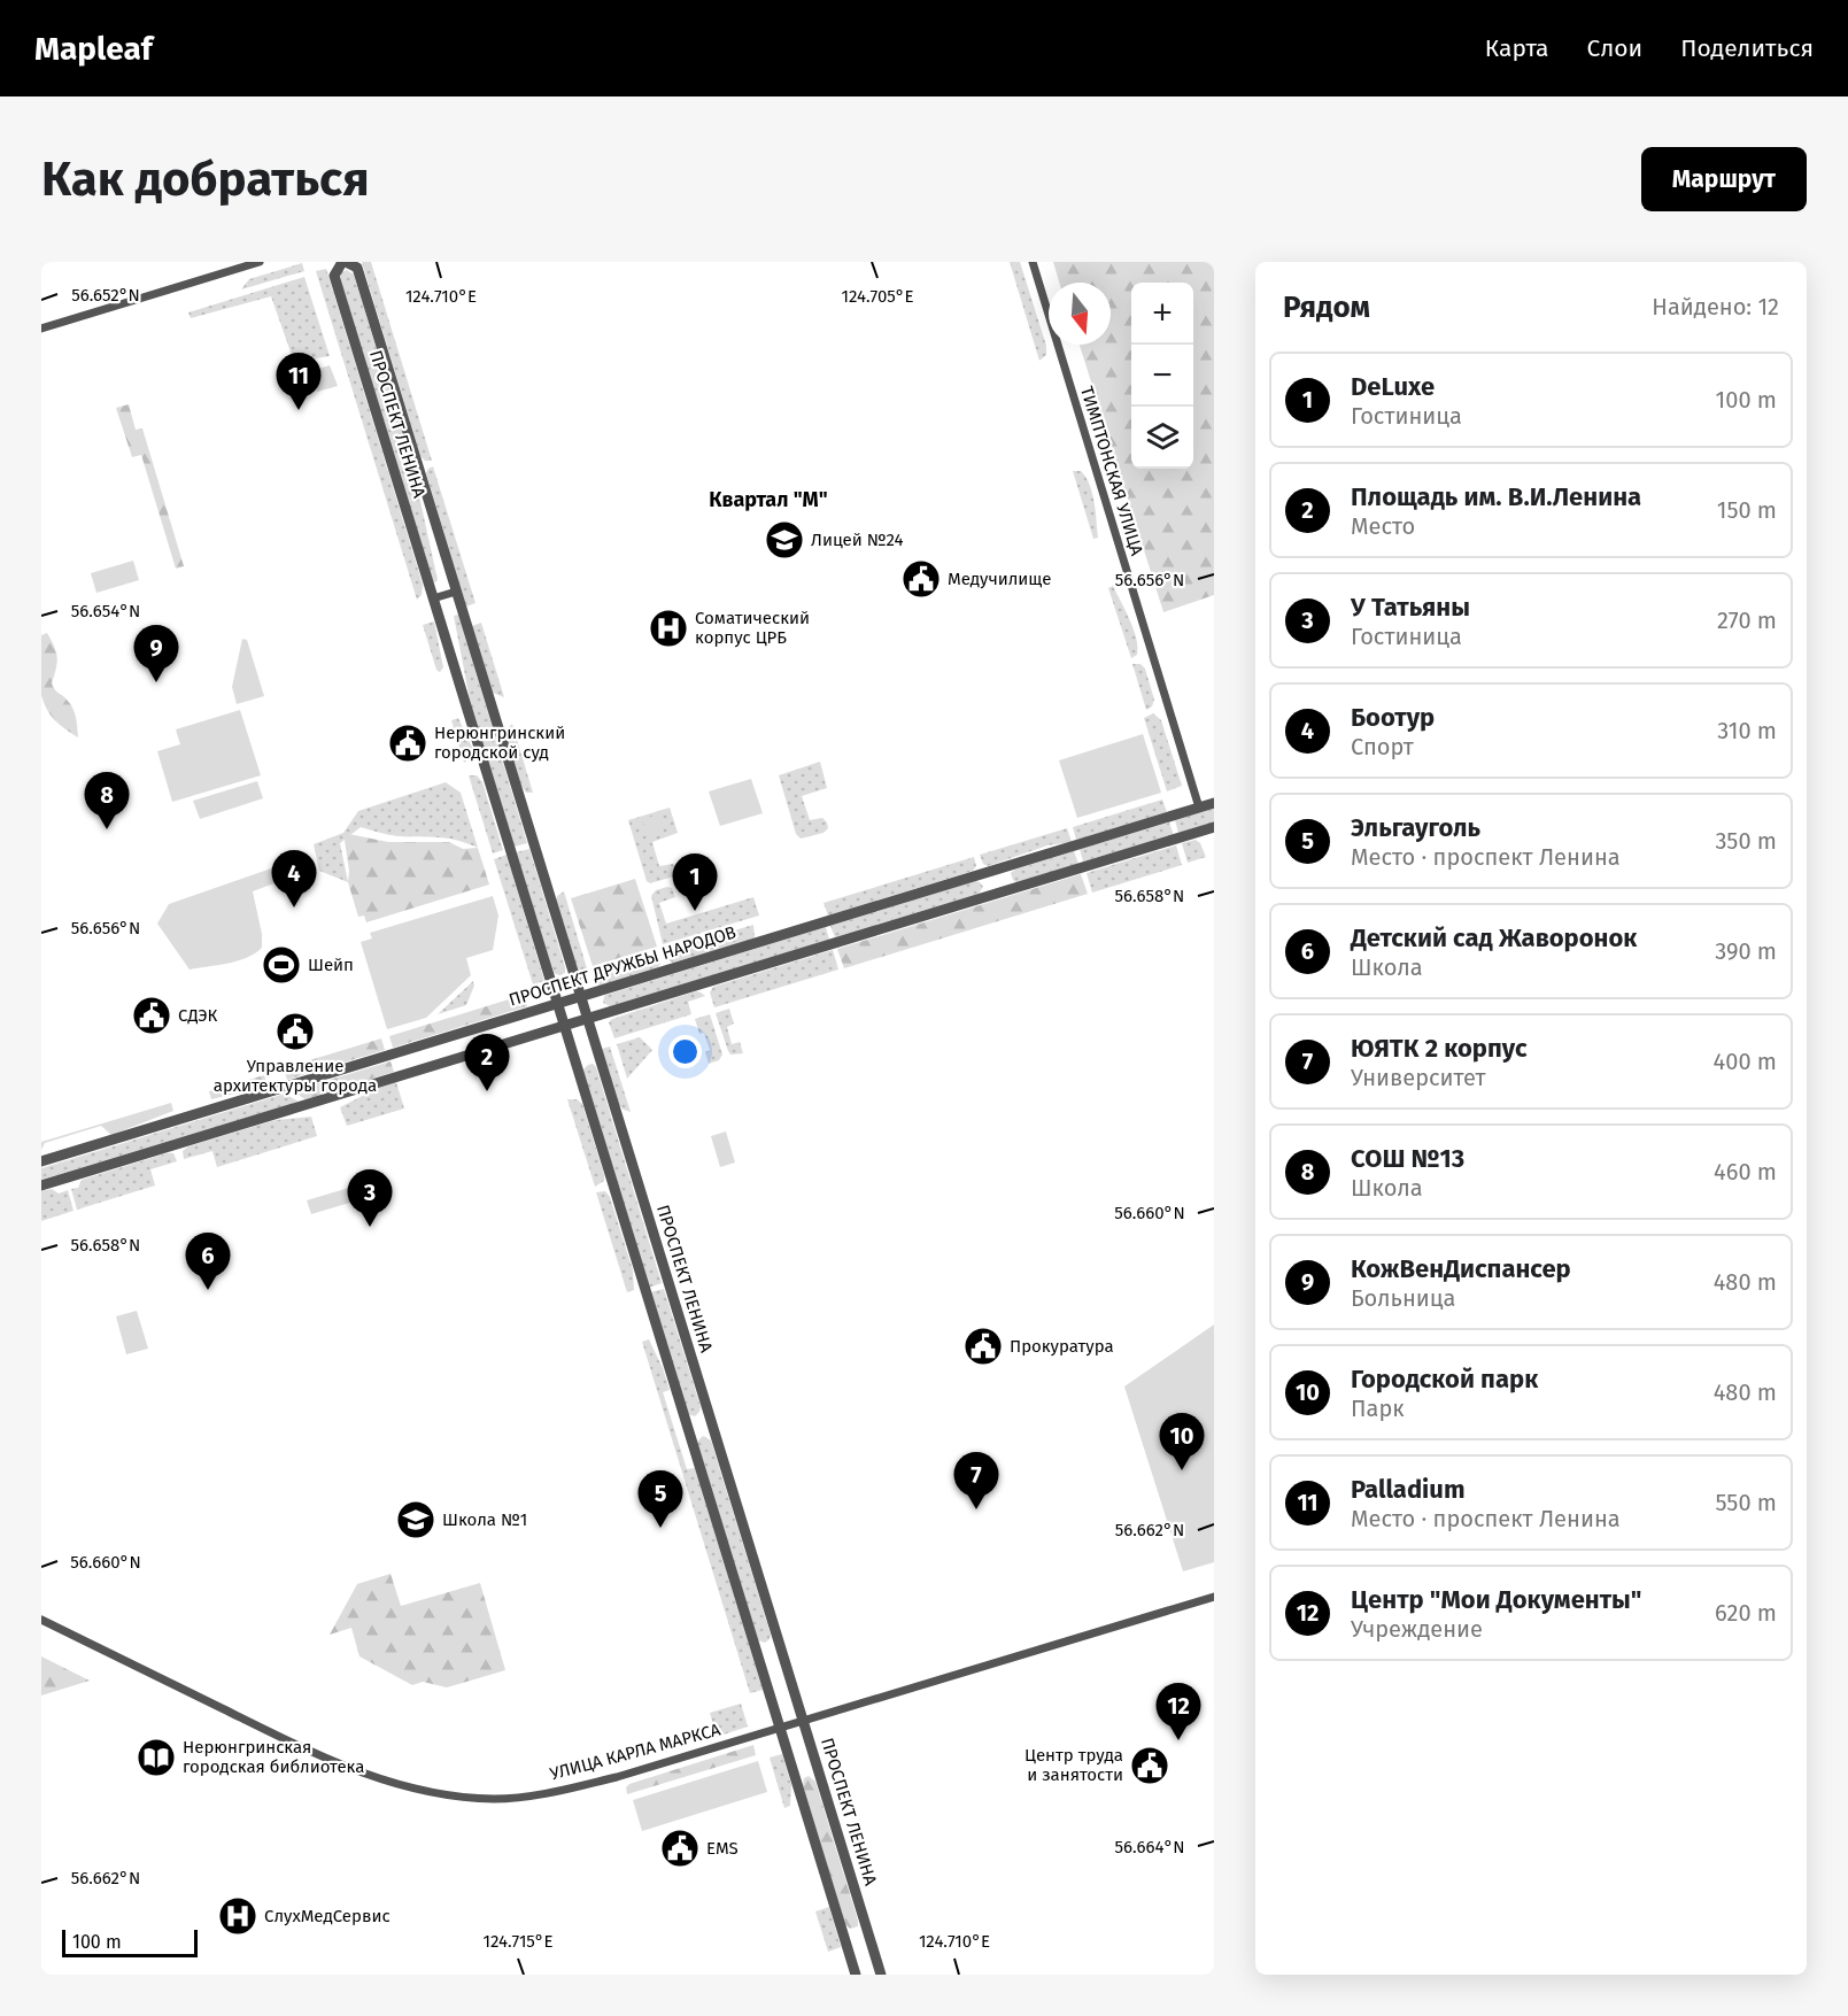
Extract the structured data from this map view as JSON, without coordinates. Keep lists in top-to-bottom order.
{
  "streets": {
    "street": [
      "ПРОСПЕКТ ЛЕНИНА",
      "ТИМПТОНСКАЯ УЛИЦА",
      "ПРОСПЕКТ ДРУЖБЫ НАРОДОВ",
      "УЛИЦА КАРЛА МАРКСА"
    ]
  },
  "crossings": [
    ["ПРОСПЕКТ ЛЕНИНА", "ПРОСПЕКТ ДРУЖБЫ НАРОДОВ"],
    ["ПРОСПЕКТ ЛЕНИНА", "УЛИЦА КАРЛА МАРКСА"],
    ["ТИМПТОНСКАЯ УЛИЦА", "ПРОСПЕКТ ДРУЖБЫ НАРОДОВ"]
  ],
  "districts": ["Квартал \"М\""],
  "places": {
    "school or university": ["Лицей №24", "Школа №1"],
    "public building": [
      "Медучилище",
      "Нерюнгринский городской суд",
      "СДЭК",
      "Управление архитектуры города",
      "Прокуратура",
      "Центр труда и занятости",
      "EMS"
    ],
    "hospital": ["Соматический корпус ЦРБ", "СлухМедСервис"],
    "sports": ["Шейп"],
    "library": ["Нерюнгринская городская библиотека"]
  },
  "scale_bar": "100 m",
  "north": "bottom",
  "page": {
    "header": "Mapleaf",
    "nav": ["Карта", "Слои", "Поделиться"],
    "buttons": "Маршрут",
    "title": "Как добраться",
    "heading": ["Рядом", "Найдено: 12"],
    "map_buttons": ["+", "−"],
    "list": [
      {
        "mark": "1",
        "name": "DeLuxe",
        "note": "Гостиница",
        "value": "100 m"
      },
      {
        "mark": "2",
        "name": "Площадь им. В.И.Ленина",
        "note": "Место",
        "value": "150 m"
      },
      {
        "mark": "3",
        "name": "У Татьяны",
        "note": "Гостиница",
        "value": "270 m"
      },
      {
        "mark": "4",
        "name": "Боотур",
        "note": "Спорт",
        "value": "310 m"
      },
      {
        "mark": "5",
        "name": "Эльгауголь",
        "note": "Место · проспект Ленина",
        "value": "350 m"
      },
      {
        "mark": "6",
        "name": "Детский сад Жаворонок",
        "note": "Школа",
        "value": "390 m"
      },
      {
        "mark": "7",
        "name": "ЮЯТК 2 корпус",
        "note": "Университет",
        "value": "400 m"
      },
      {
        "mark": "8",
        "name": "СОШ №13",
        "note": "Школа",
        "value": "460 m"
      },
      {
        "mark": "9",
        "name": "КожВенДиспансер",
        "note": "Больница",
        "value": "480 m"
      },
      {
        "mark": "10",
        "name": "Городской парк",
        "note": "Парк",
        "value": "480 m"
      },
      {
        "mark": "11",
        "name": "Palladium",
        "note": "Место · проспект Ленина",
        "value": "550 m"
      },
      {
        "mark": "12",
        "name": "Центр \"Мои Документы\"",
        "note": "Учреждение",
        "value": "620 m"
      }
    ],
    "pins": [
      "11",
      "9",
      "8",
      "4",
      "1",
      "2",
      "3",
      "6",
      "10",
      "7",
      "5",
      "12"
    ],
    "scale": "100 m"
  },
  "coordinates": [
    "56.652°N",
    "124.710°E",
    "124.705°E",
    "56.656°N",
    "56.654°N",
    "56.658°N",
    "56.660°N",
    "56.662°N",
    "56.664°N",
    "124.715°E"
  ]
}
